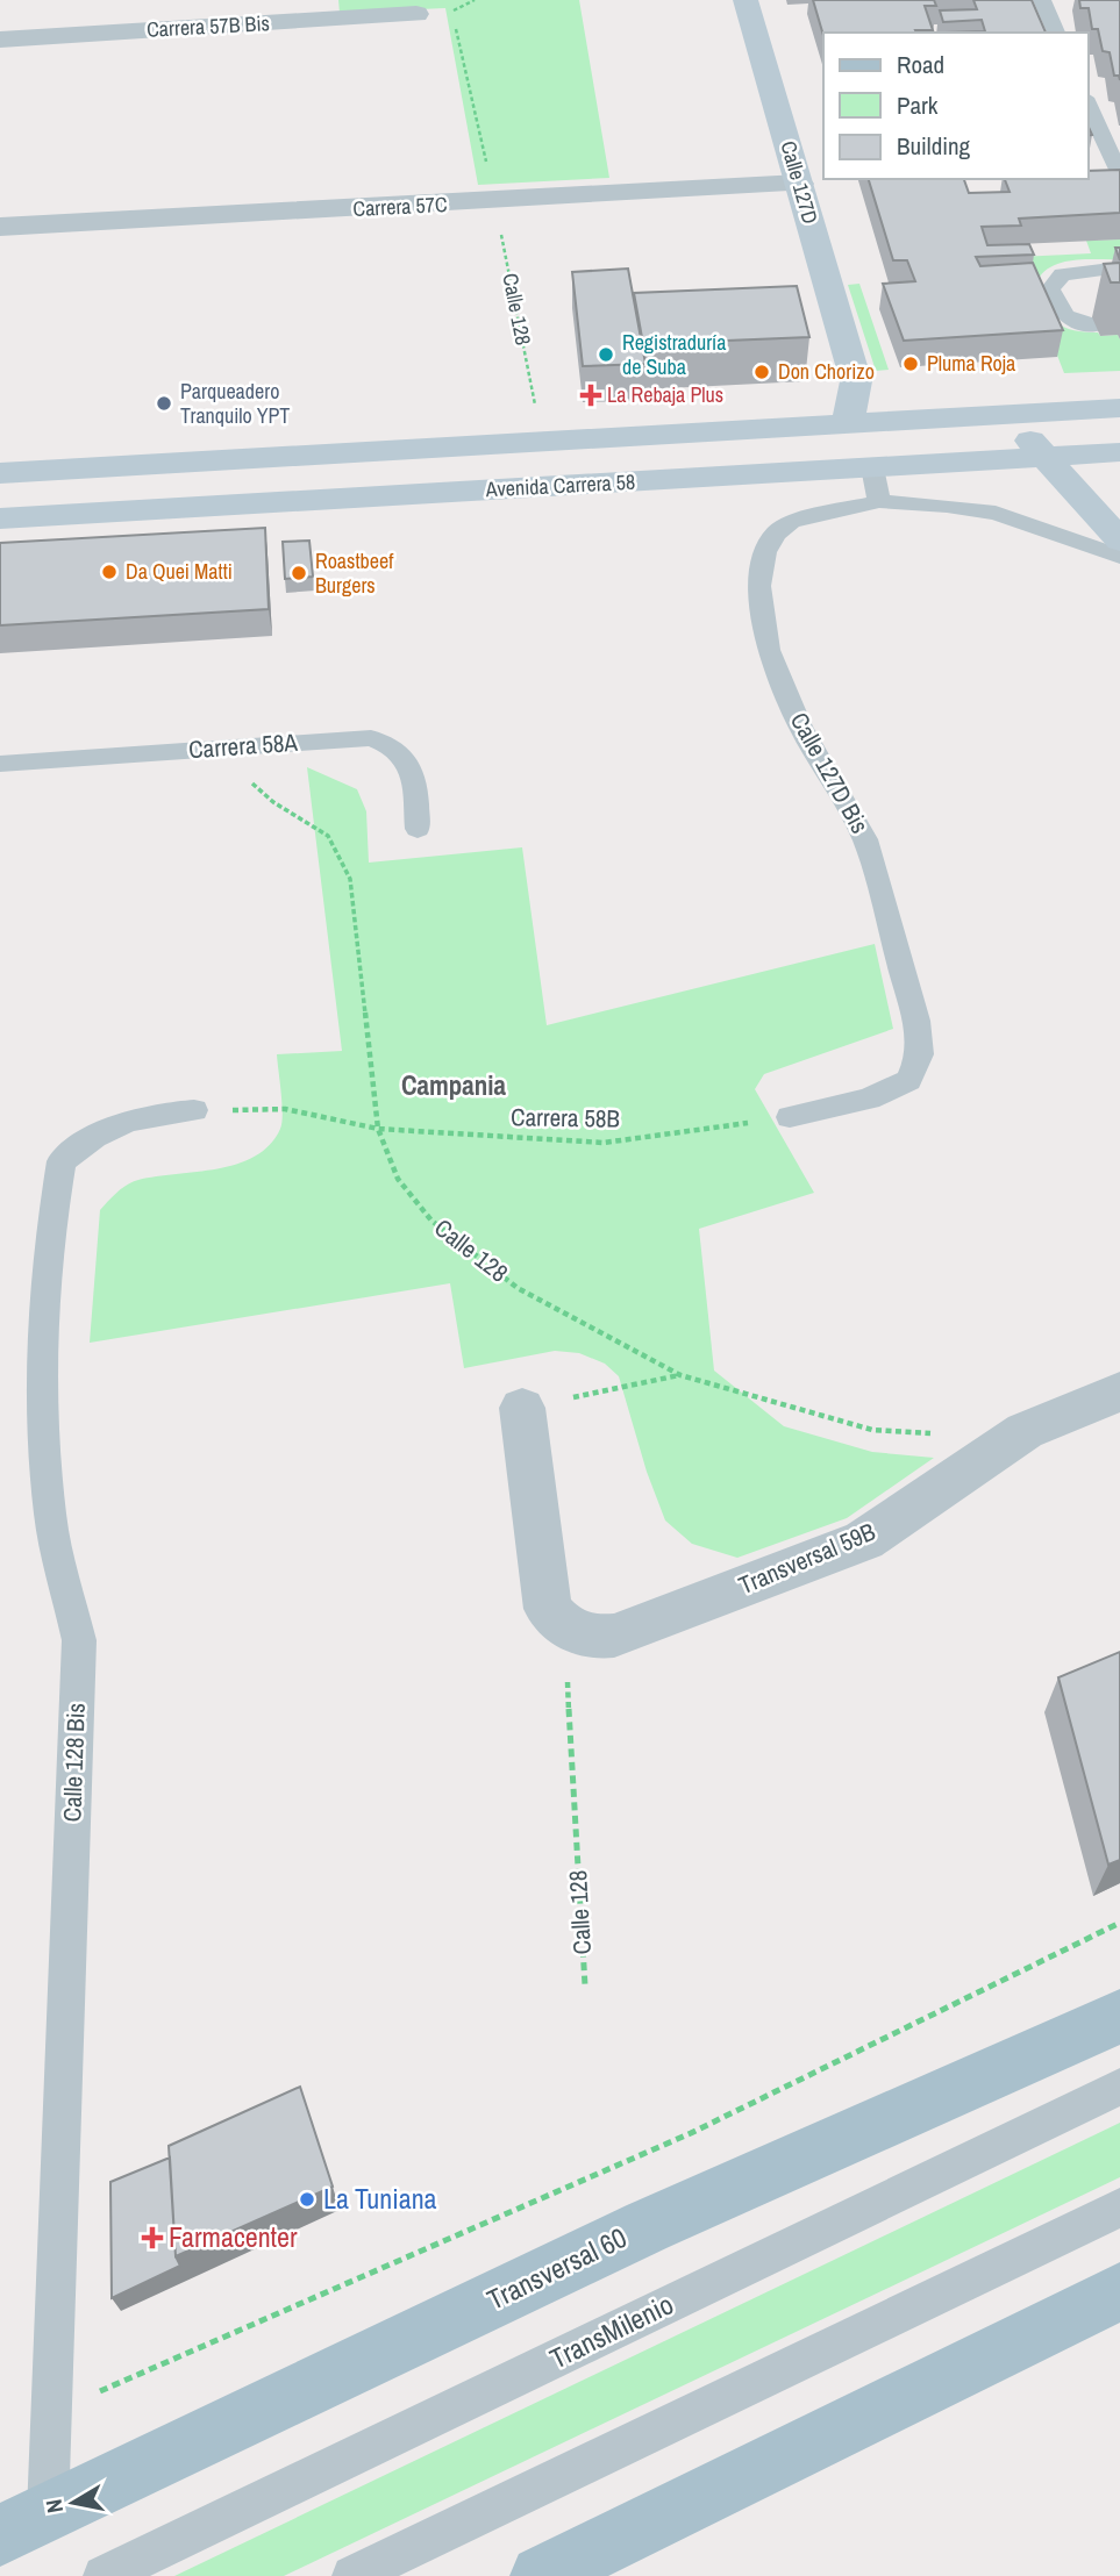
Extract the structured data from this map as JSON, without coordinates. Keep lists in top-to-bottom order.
{
  "streets": {
    "main road": ["Calle 127D", "Avenida Carrera 58", "Transversal 60"],
    "street": ["Carrera 57B Bis", "Carrera 57C", "Transversal 59B"],
    "lane": [
      "Carrera 58A",
      "Calle 127D Bis",
      "Calle 128 Bis",
      "TransMilenio"
    ],
    "path": ["Calle 128", "Carrera 58B"]
  },
  "crossings": [
    ["Calle 127D", "Carrera 57C"],
    ["Calle 127D", "Avenida Carrera 58"],
    ["Carrera 57C", "Calle 128"],
    ["Calle 128", "Carrera 58A"],
    ["Calle 128", "Carrera 58B"],
    ["Calle 128", "Transversal 59B"],
    ["Calle 127D Bis", "Carrera 58B"],
    ["Carrera 58B", "Calle 128 Bis"],
    ["Calle 128 Bis", "Transversal 60"]
  ],
  "districts": ["Campania"],
  "places": {
    "other": [
      "Registraduría de Suba",
      "Pluma Roja",
      "Don Chorizo",
      "Parqueadero Tranquilo YPT",
      "Da Quei Matti",
      "Roastbeef Burgers",
      "La Tuniana"
    ],
    "health": ["La Rebaja Plus", "Farmacenter"]
  },
  "legend": ["Road", "Park", "Building"],
  "north": "left"
}
